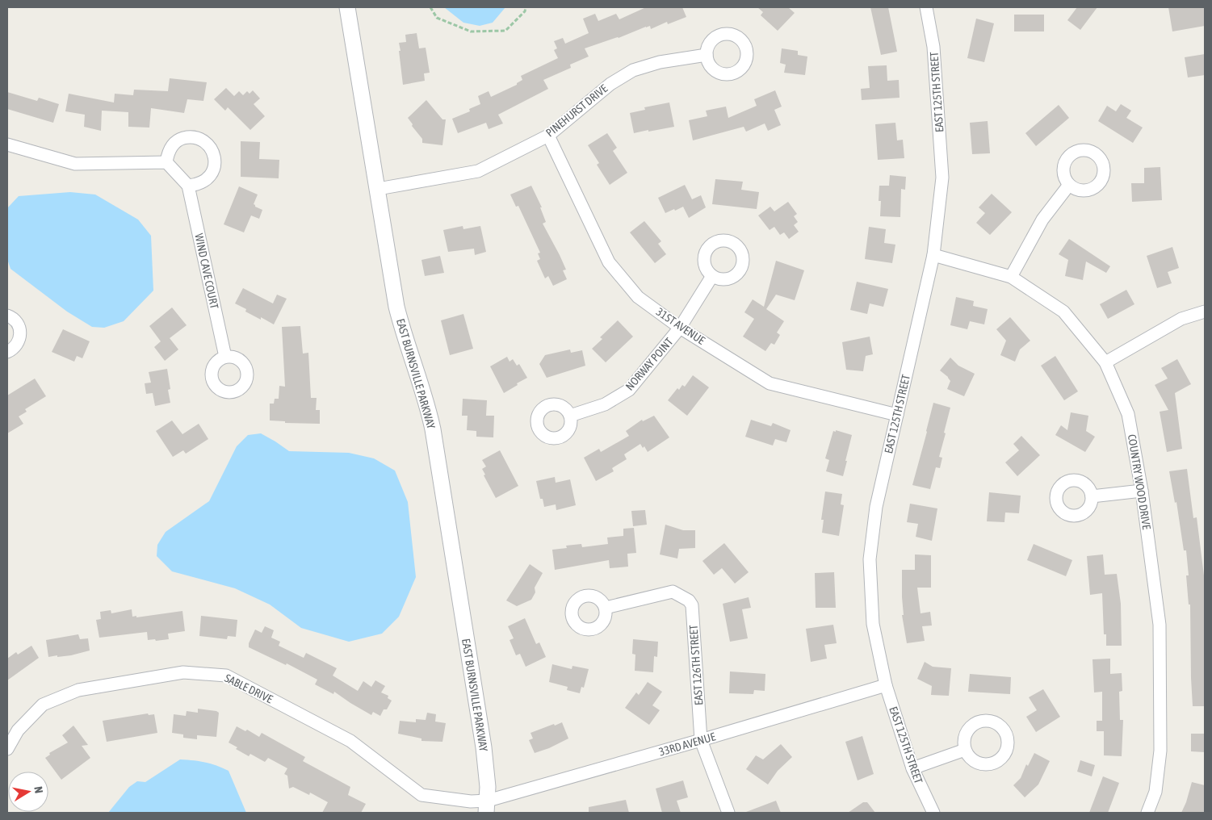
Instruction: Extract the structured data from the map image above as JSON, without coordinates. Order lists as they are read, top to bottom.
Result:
{
  "streets": {
    "street": [
      "EAST 125TH STREET",
      "PINEHURST DRIVE",
      "WIND CAVE COURT",
      "31ST AVENUE",
      "NORWAY POINT",
      "EAST BURNSVILLE PARKWAY",
      "COUNTRY WOOD DRIVE",
      "EAST 126TH STREET",
      "SABLE DRIVE",
      "33RD AVENUE"
    ]
  },
  "crossings": [
    ["EAST 125TH STREET", "31ST AVENUE"],
    ["EAST 125TH STREET", "COUNTRY WOOD DRIVE"],
    ["EAST 125TH STREET", "33RD AVENUE"],
    ["PINEHURST DRIVE", "31ST AVENUE"],
    ["PINEHURST DRIVE", "EAST BURNSVILLE PARKWAY"],
    ["31ST AVENUE", "NORWAY POINT"],
    ["EAST BURNSVILLE PARKWAY", "SABLE DRIVE"],
    ["EAST BURNSVILLE PARKWAY", "33RD AVENUE"],
    ["EAST 126TH STREET", "33RD AVENUE"],
    ["SABLE DRIVE", "33RD AVENUE"]
  ],
  "north": "right"
}
